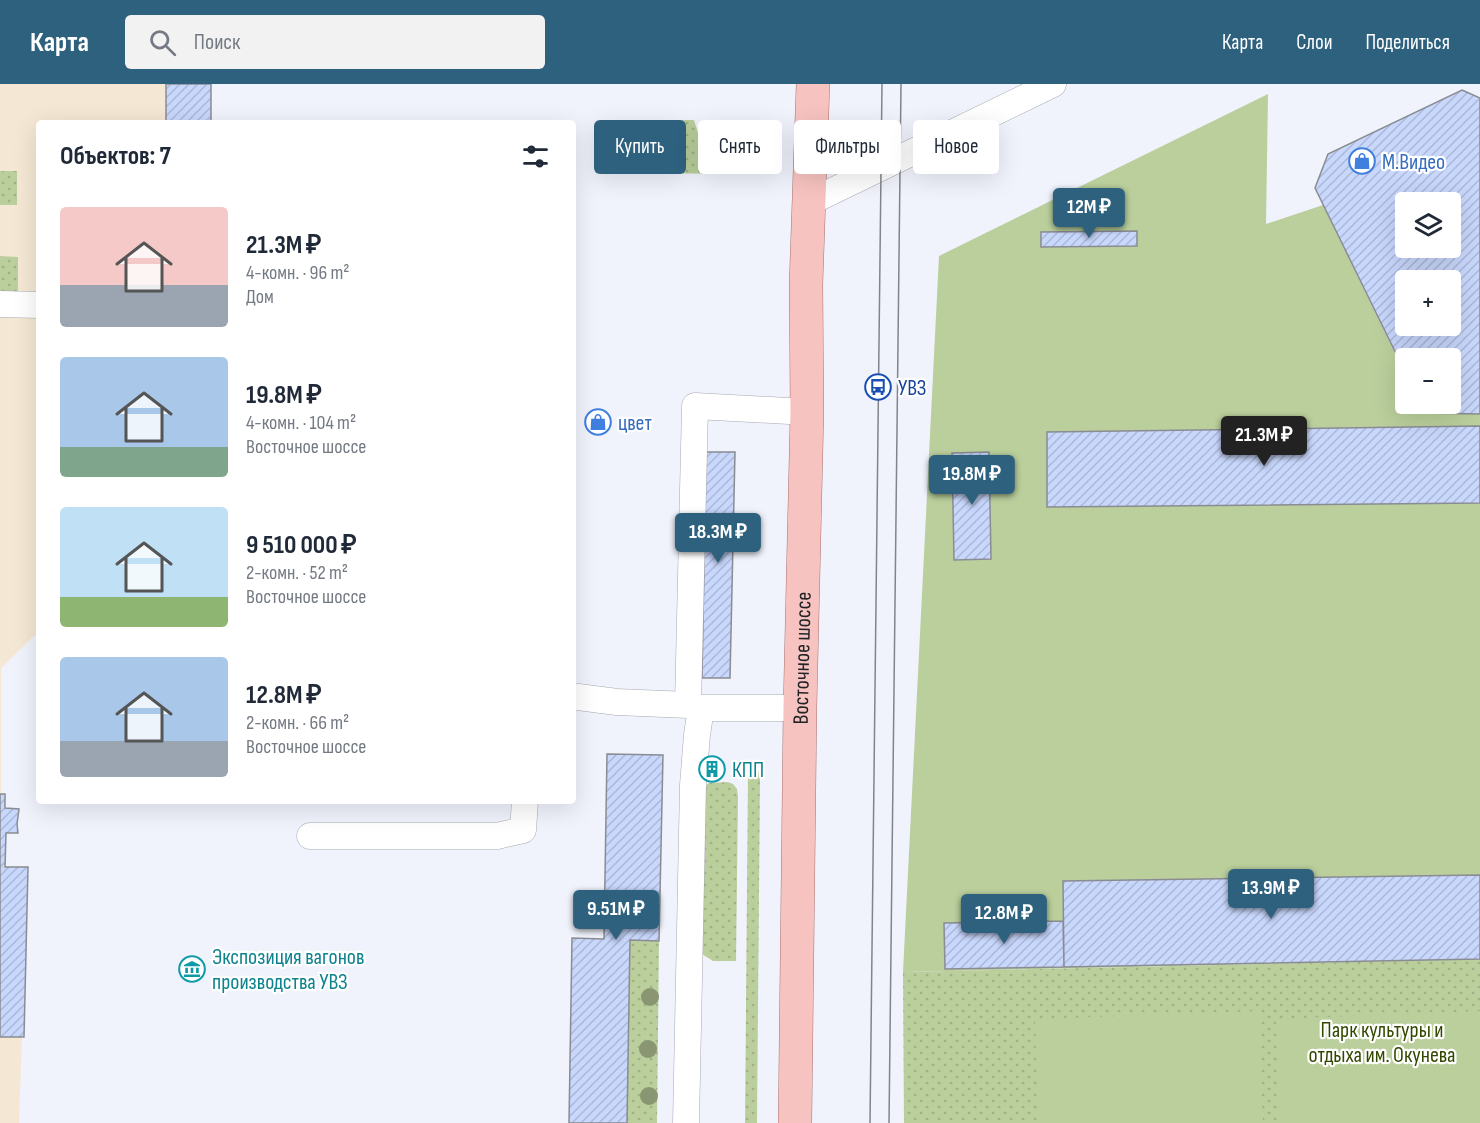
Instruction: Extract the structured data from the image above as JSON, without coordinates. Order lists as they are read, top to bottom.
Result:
{
  "streets": {
    "main road": ["Восточное шоссе"]
  },
  "parks": ["Парк культуры и отдыха им. Окунева"],
  "places": {
    "shop": ["М.Видео", "цвет"],
    "bus stop": ["УВЗ"],
    "building": ["КПП"],
    "museum": ["Экспозиция вагонов производства УВЗ"]
  },
  "page": {
    "header": "Карта",
    "search": "Поиск",
    "nav": ["Карта", "Слои", "Поделиться"],
    "chip": [
      "Купить",
      "Снять",
      "Фильтры",
      "Новое"
    ],
    "heading": "Объектов: 7",
    "price": [
      "12M ₽",
      "21.3M ₽",
      "19.8M ₽",
      "18.3M ₽",
      "13.9M ₽",
      "9.51M ₽",
      "12.8M ₽"
    ],
    "map_buttons": ["+", "−"],
    "list": [
      {
        "name": "21.3M ₽",
        "note": "4-комн. · 96 m² · Дом"
      },
      {
        "name": "19.8M ₽",
        "note": "4-комн. · 104 m² · Восточное шоссе"
      },
      {
        "name": "9 510 000 ₽",
        "note": "2-комн. · 52 m² · Восточное шоссе"
      },
      {
        "name": "12.8M ₽",
        "note": "2-комн. · 66 m² · Восточное шоссе"
      }
    ]
  }
}
